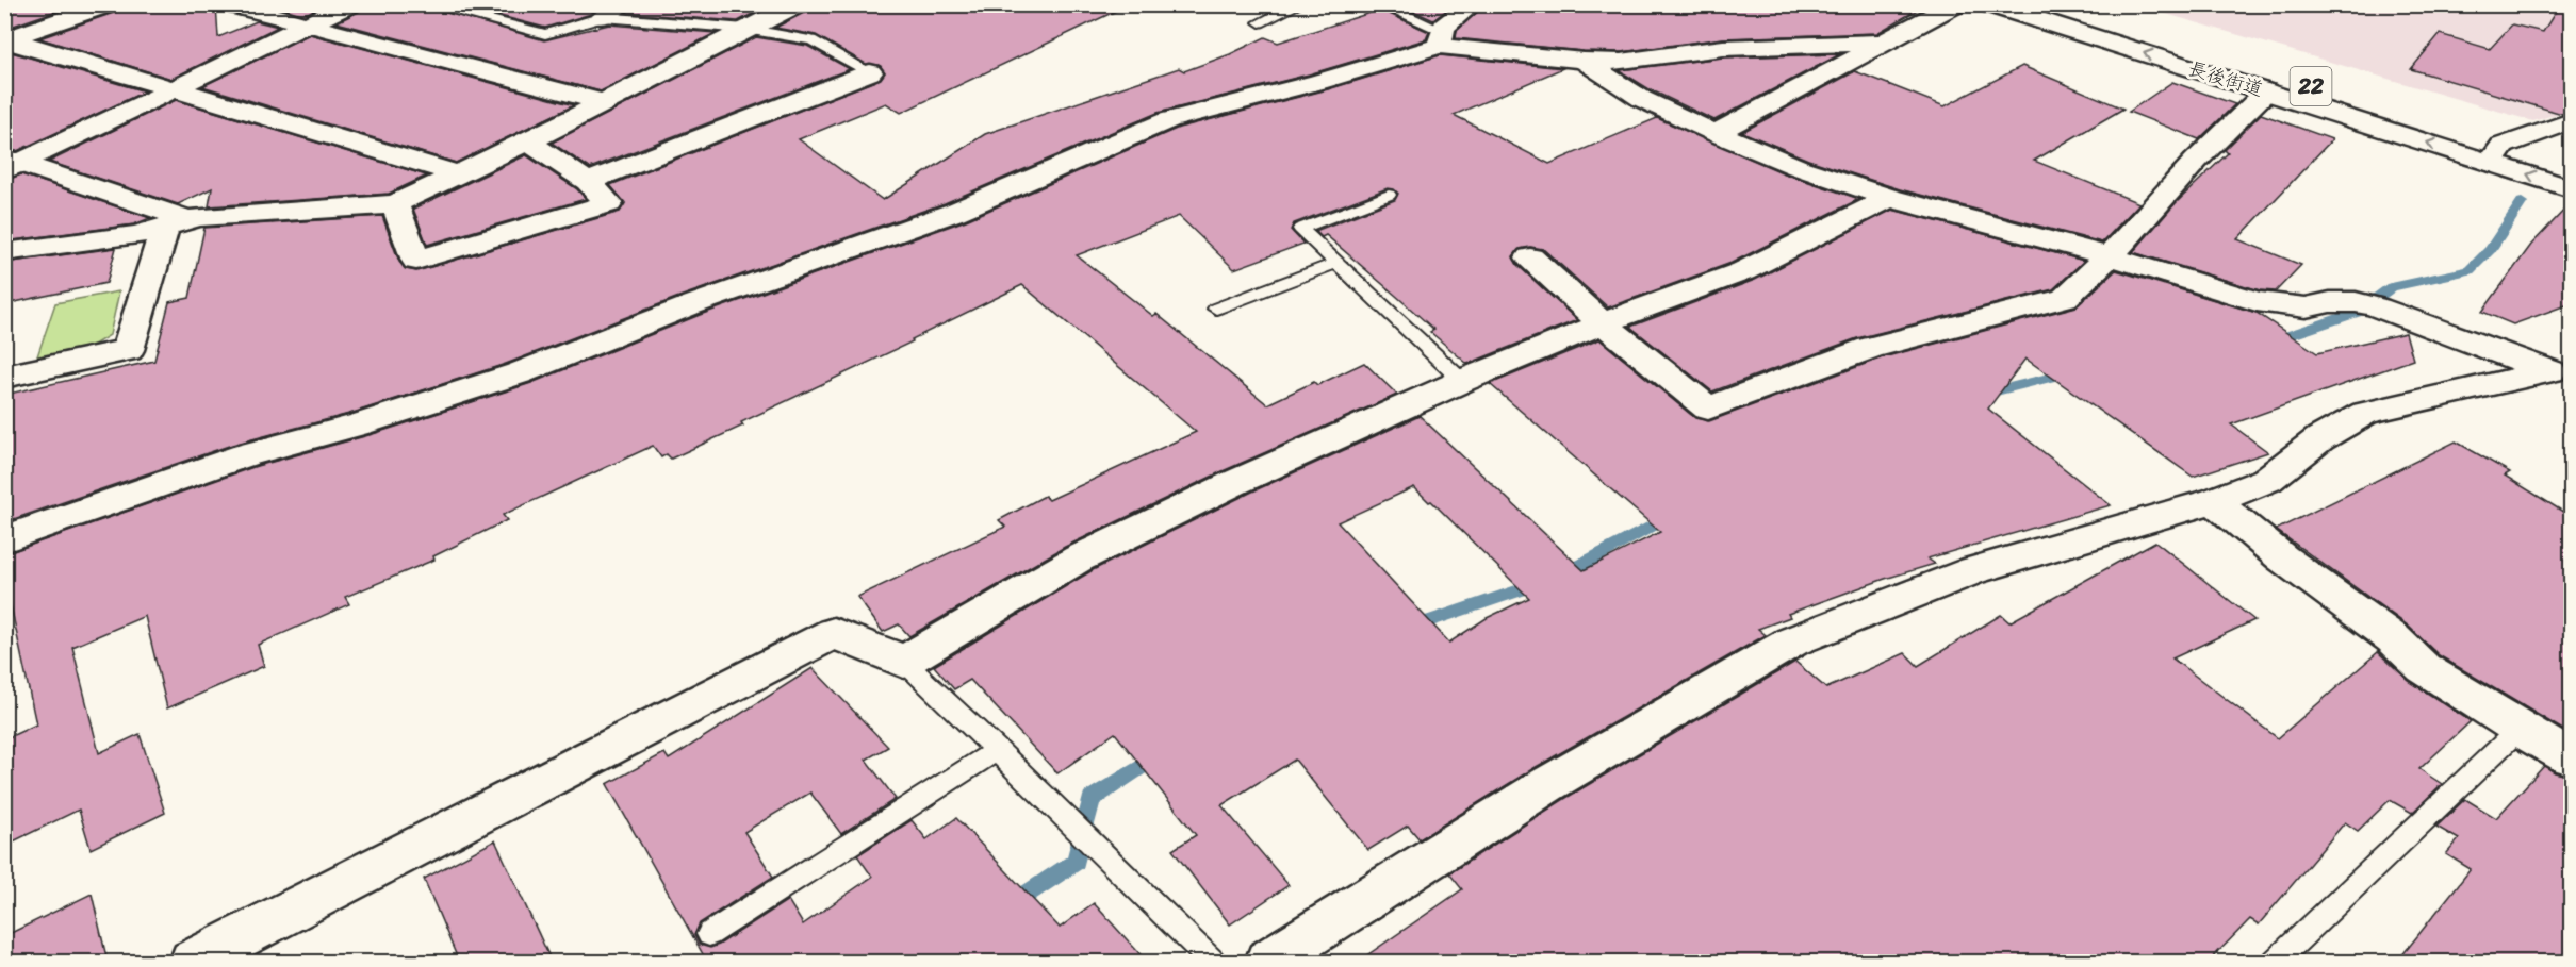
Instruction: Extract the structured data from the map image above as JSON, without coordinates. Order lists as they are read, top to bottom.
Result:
{
  "streets": {
    "street": ["長後街道", "22"]
  }
}
